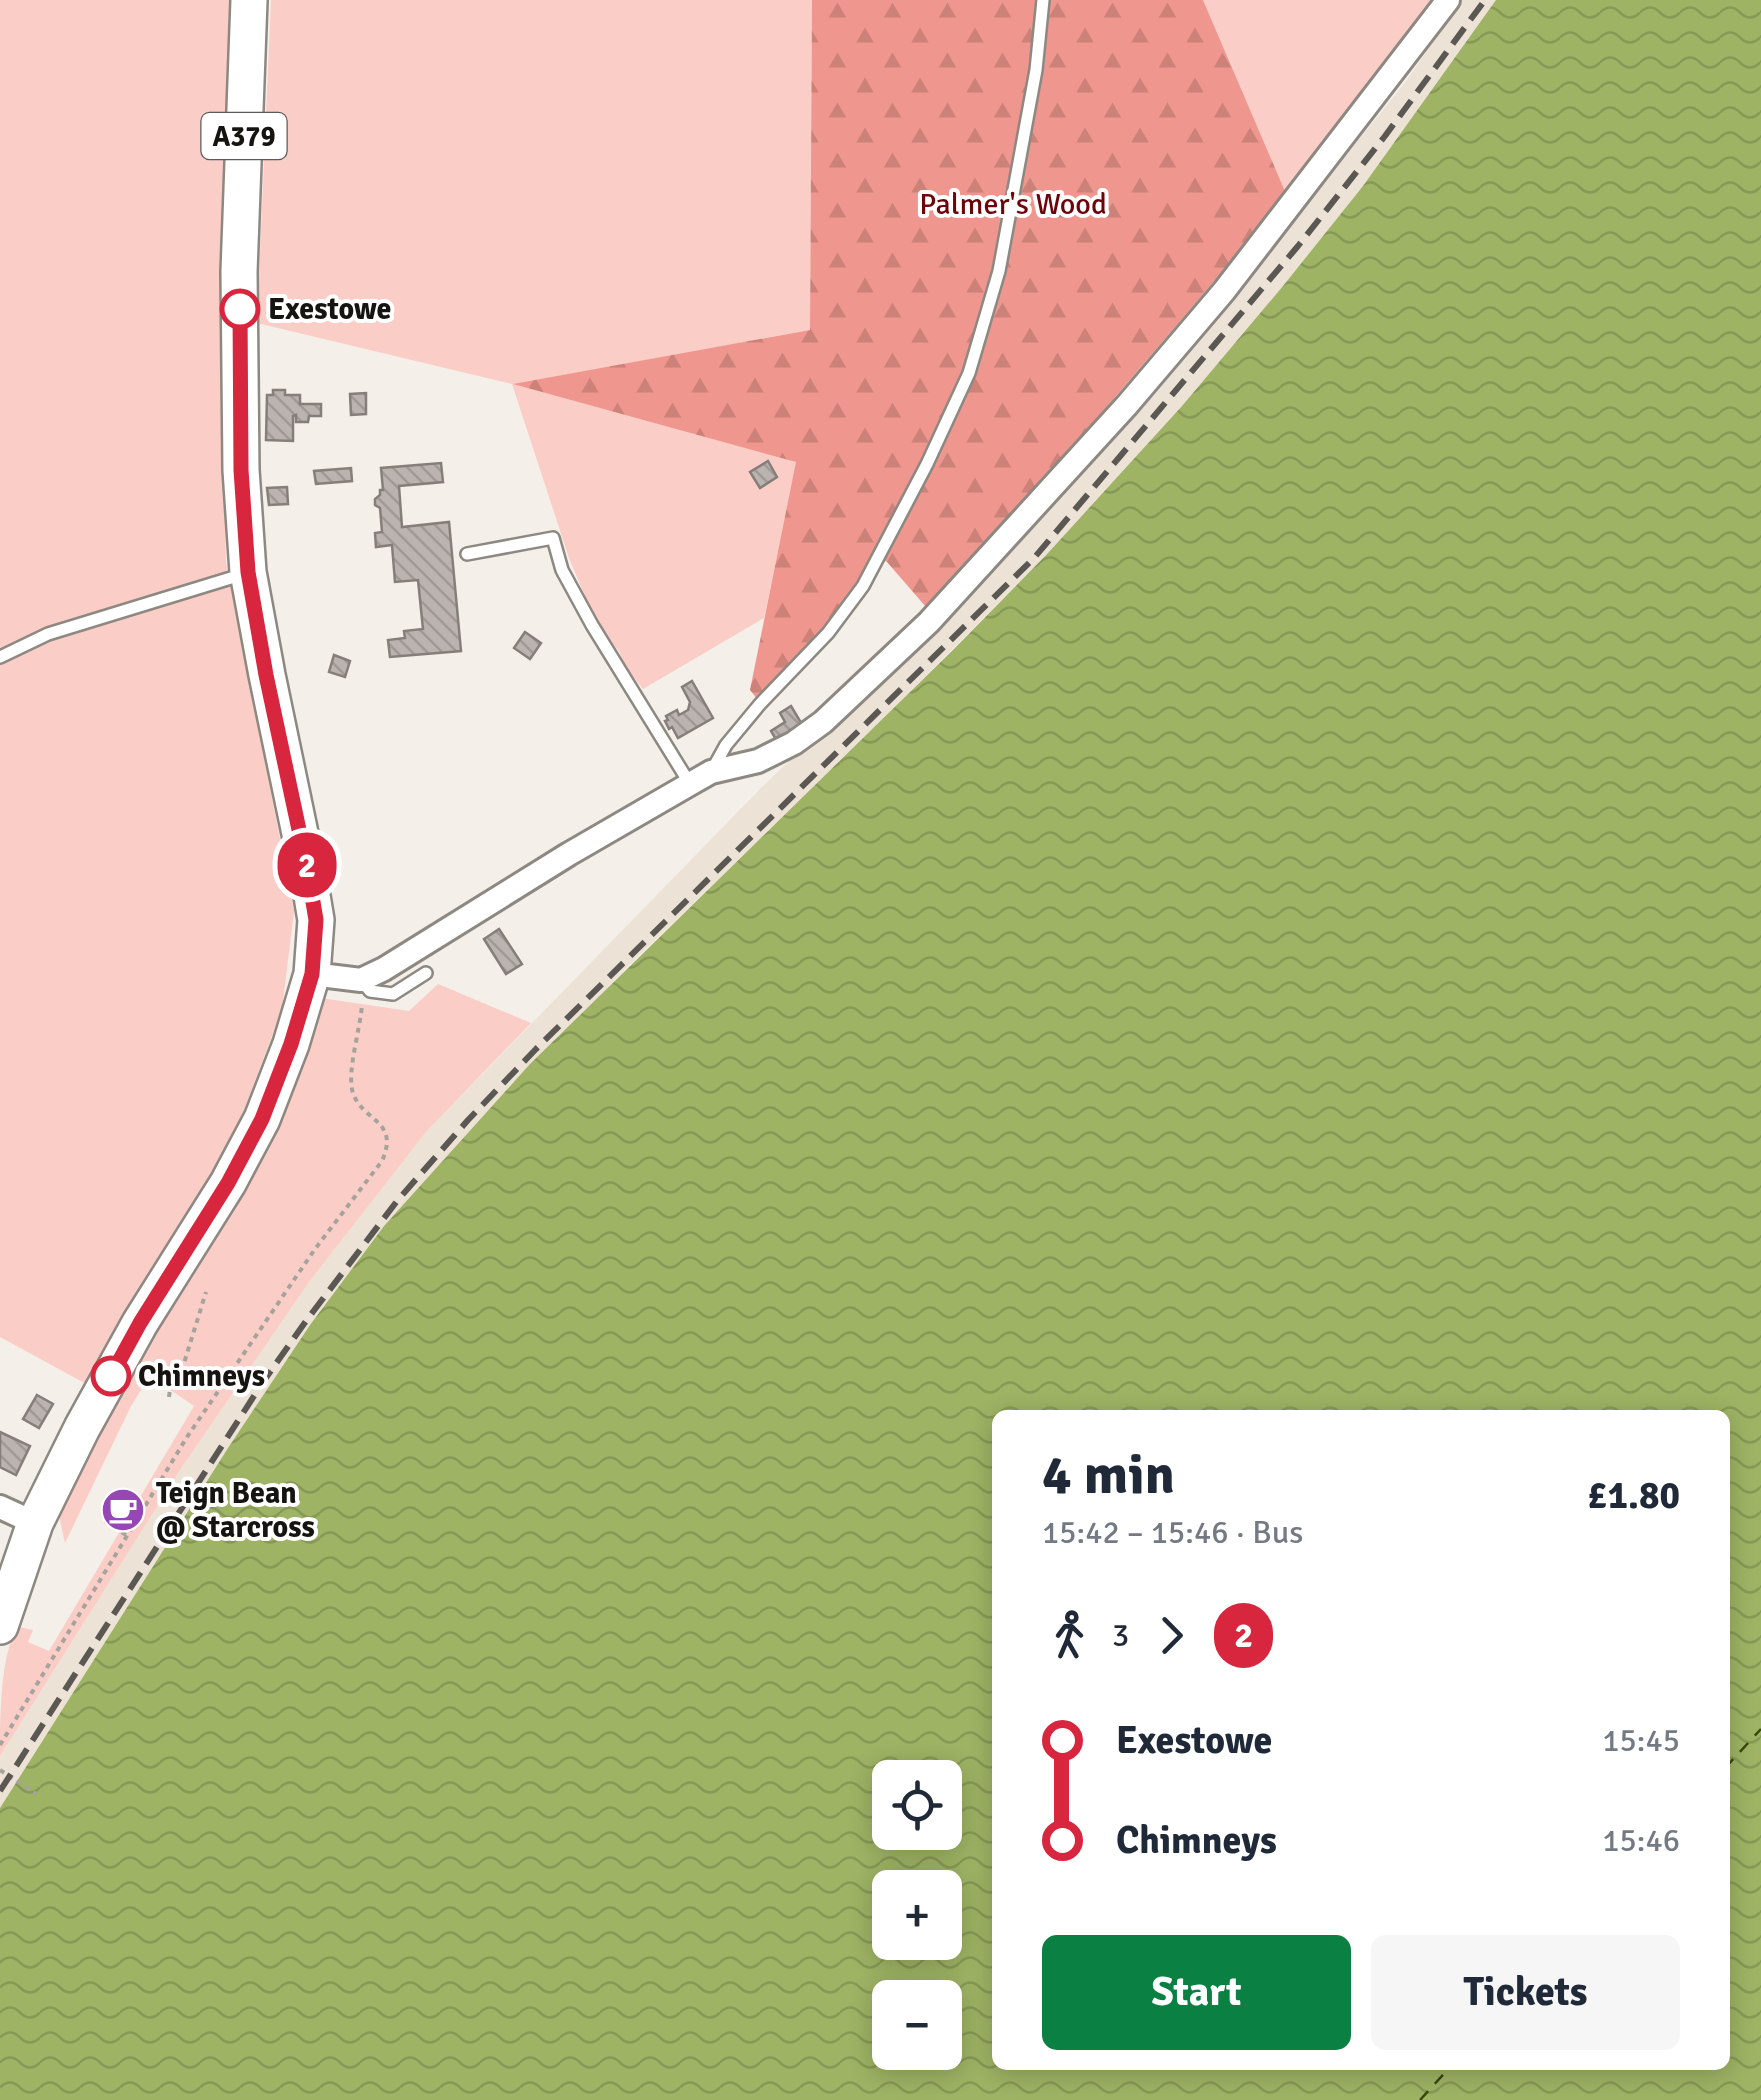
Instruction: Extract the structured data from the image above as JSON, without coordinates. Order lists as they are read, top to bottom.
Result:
{
  "streets": {
    "main road": ["A379"]
  },
  "parks": ["Palmer's Wood"],
  "places": {
    "other": ["Exestowe", "Chimneys"],
    "cafe": ["Teign Bean @ Starcross"]
  },
  "lines": ["bus line 2"],
  "page": {
    "on_map": "2",
    "heading": ["4 min", "15:42 – 15:46 · Bus", "£1.80"],
    "legs": ["3", "2"],
    "list": [
      {
        "name": "Exestowe",
        "value": "15:45"
      },
      {
        "name": "Chimneys",
        "value": "15:46"
      }
    ],
    "map_buttons": ["+", "−"],
    "buttons": ["Start", "Tickets"]
  }
}
